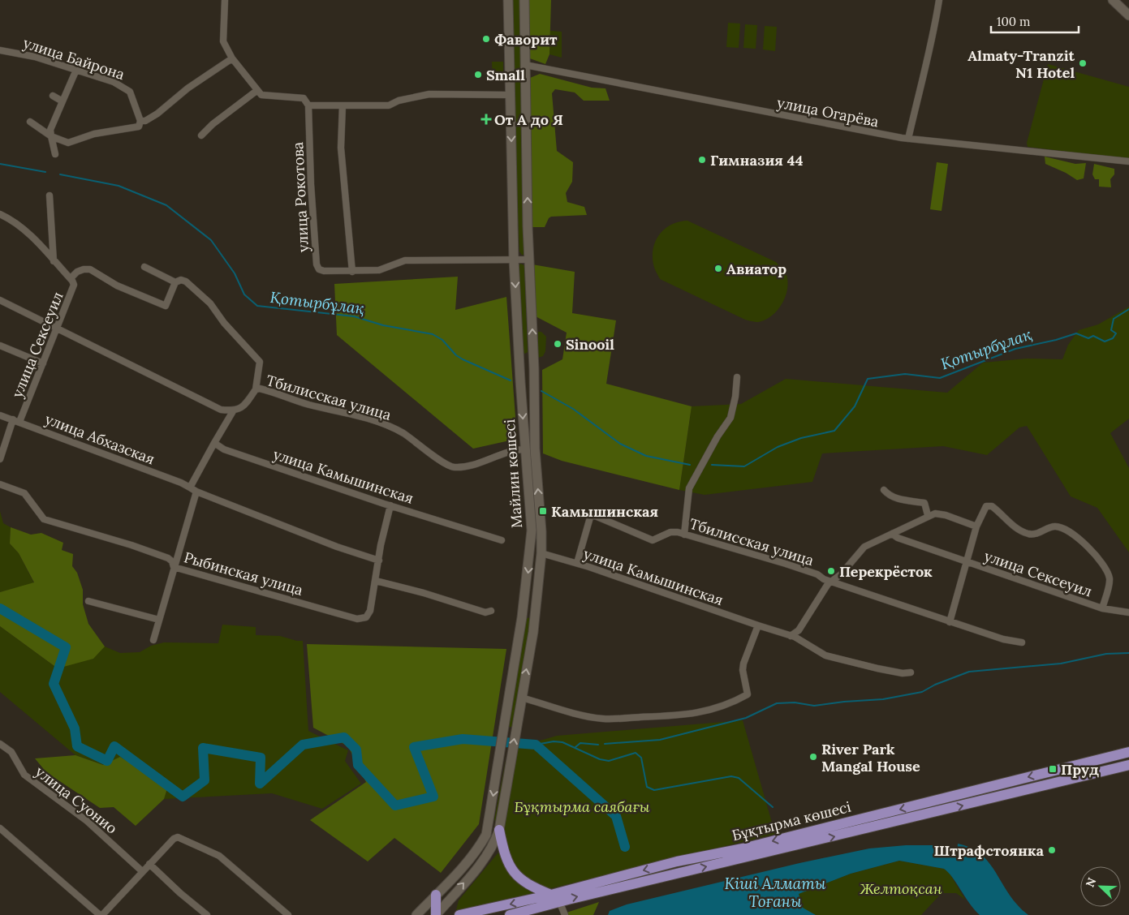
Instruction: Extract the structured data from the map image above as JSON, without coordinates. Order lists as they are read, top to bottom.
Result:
{
  "streets": {
    "main road": ["Майлин көшесі", "Бұқтырма көшесі"],
    "street": [
      "улица Байрона",
      "улица Огарёва",
      "улица Рокотова",
      "улица Сексеуил",
      "Тбилисская улица",
      "улица Абхазская",
      "улица Камышинская",
      "Рыбинская улица",
      "улица Суонио"
    ]
  },
  "crossings": [
    ["улица Огарёва", "Майлин көшесі"],
    ["улица Рокотова", "Майлин көшесі"],
    ["улица Сексеуил", "Тбилисская улица"],
    ["улица Сексеуил", "улица Абхазская"],
    ["Тбилисская улица", "Майлин көшесі"],
    ["Тбилисская улица", "улица Камышинская"],
    ["улица Абхазская", "Рыбинская улица"],
    ["Майлин көшесі", "улица Камышинская"],
    ["улица Камышинская", "Рыбинская улица"]
  ],
  "water": ["Қотырбұлақ", "Кіші Алматы Тоғаны"],
  "parks": ["Бұқтырма саябағы", "Желтоқсан"],
  "places": {
    "other": [
      "Фаворит",
      "Almaty-Tranzit N1 Hotel",
      "Small",
      "Гимназия 44",
      "Авиатор",
      "Sinooil",
      "Перекрёсток",
      "River Park Mangal House",
      "Штрафстоянка"
    ],
    "health": ["От А до Я"],
    "transit": ["Камышинская", "Пруд"]
  },
  "scale_bar": "100 m",
  "north": "top left"
}
